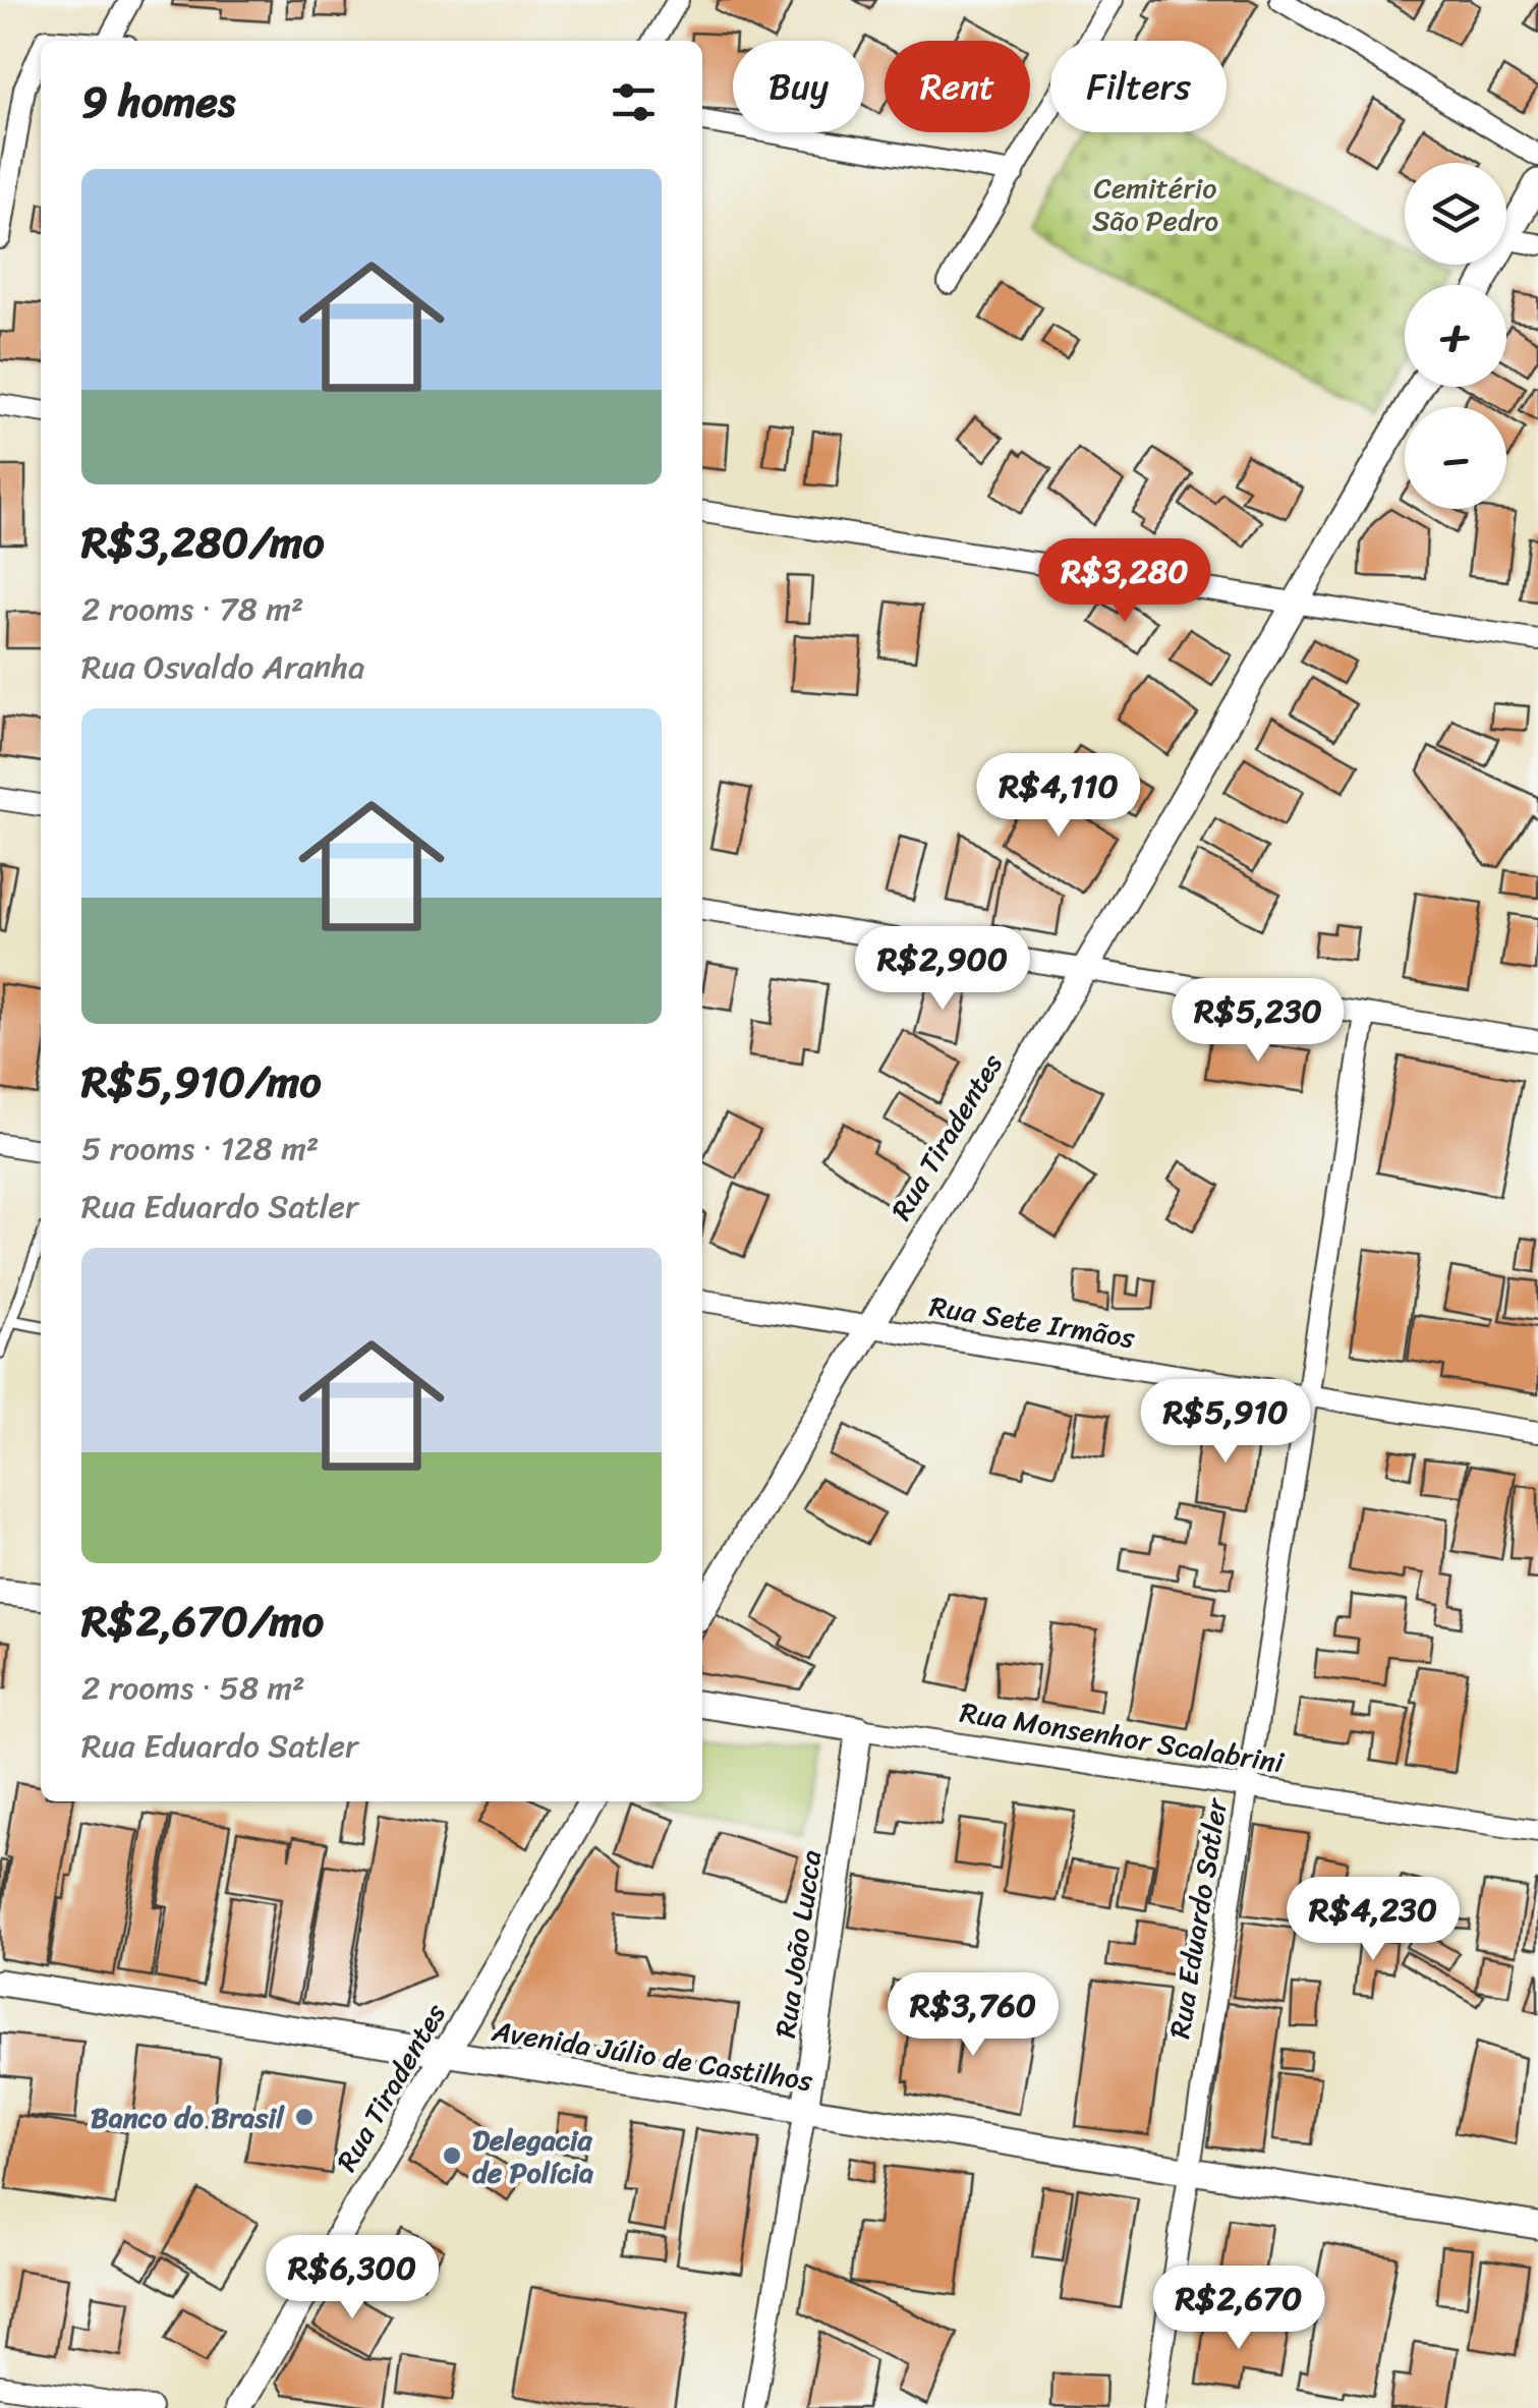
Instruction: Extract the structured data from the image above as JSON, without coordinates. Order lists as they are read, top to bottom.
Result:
{
  "streets": {
    "street": [
      "Rua Tiradentes",
      "Rua Sete Irmãos",
      "Rua Monsenhor Scalabrini",
      "Rua Eduardo Satler",
      "Rua João Lucca",
      "Avenida Júlio de Castilhos"
    ]
  },
  "crossings": [
    ["Rua Tiradentes", "Rua Sete Irmãos"],
    ["Rua Tiradentes", "Avenida Júlio de Castilhos"],
    ["Rua Sete Irmãos", "Rua Eduardo Satler"],
    ["Rua Monsenhor Scalabrini", "Rua Eduardo Satler"],
    ["Rua Monsenhor Scalabrini", "Rua João Lucca"],
    ["Rua Eduardo Satler", "Avenida Júlio de Castilhos"],
    ["Rua João Lucca", "Avenida Júlio de Castilhos"]
  ],
  "parks": ["Cemitério São Pedro"],
  "places": ["Banco do Brasil", "Delegacia de Polícia"],
  "page": {
    "chip": ["Buy", "Rent", "Filters"],
    "heading": "9 homes",
    "map_buttons": ["+", "−"],
    "list": [
      {
        "name": "R$3,280/mo",
        "note": "2 rooms · 78 m² · Rua Osvaldo Aranha"
      },
      {
        "name": "R$5,910/mo",
        "note": "5 rooms · 128 m² · Rua Eduardo Satler"
      },
      {
        "name": "R$2,670/mo",
        "note": "2 rooms · 58 m² · Rua Eduardo Satler"
      }
    ],
    "price": [
      "R$3,280",
      "R$4,110",
      "R$2,900",
      "R$5,230",
      "R$5,910",
      "R$4,230",
      "R$3,760",
      "R$6,300",
      "R$2,670"
    ]
  }
}
